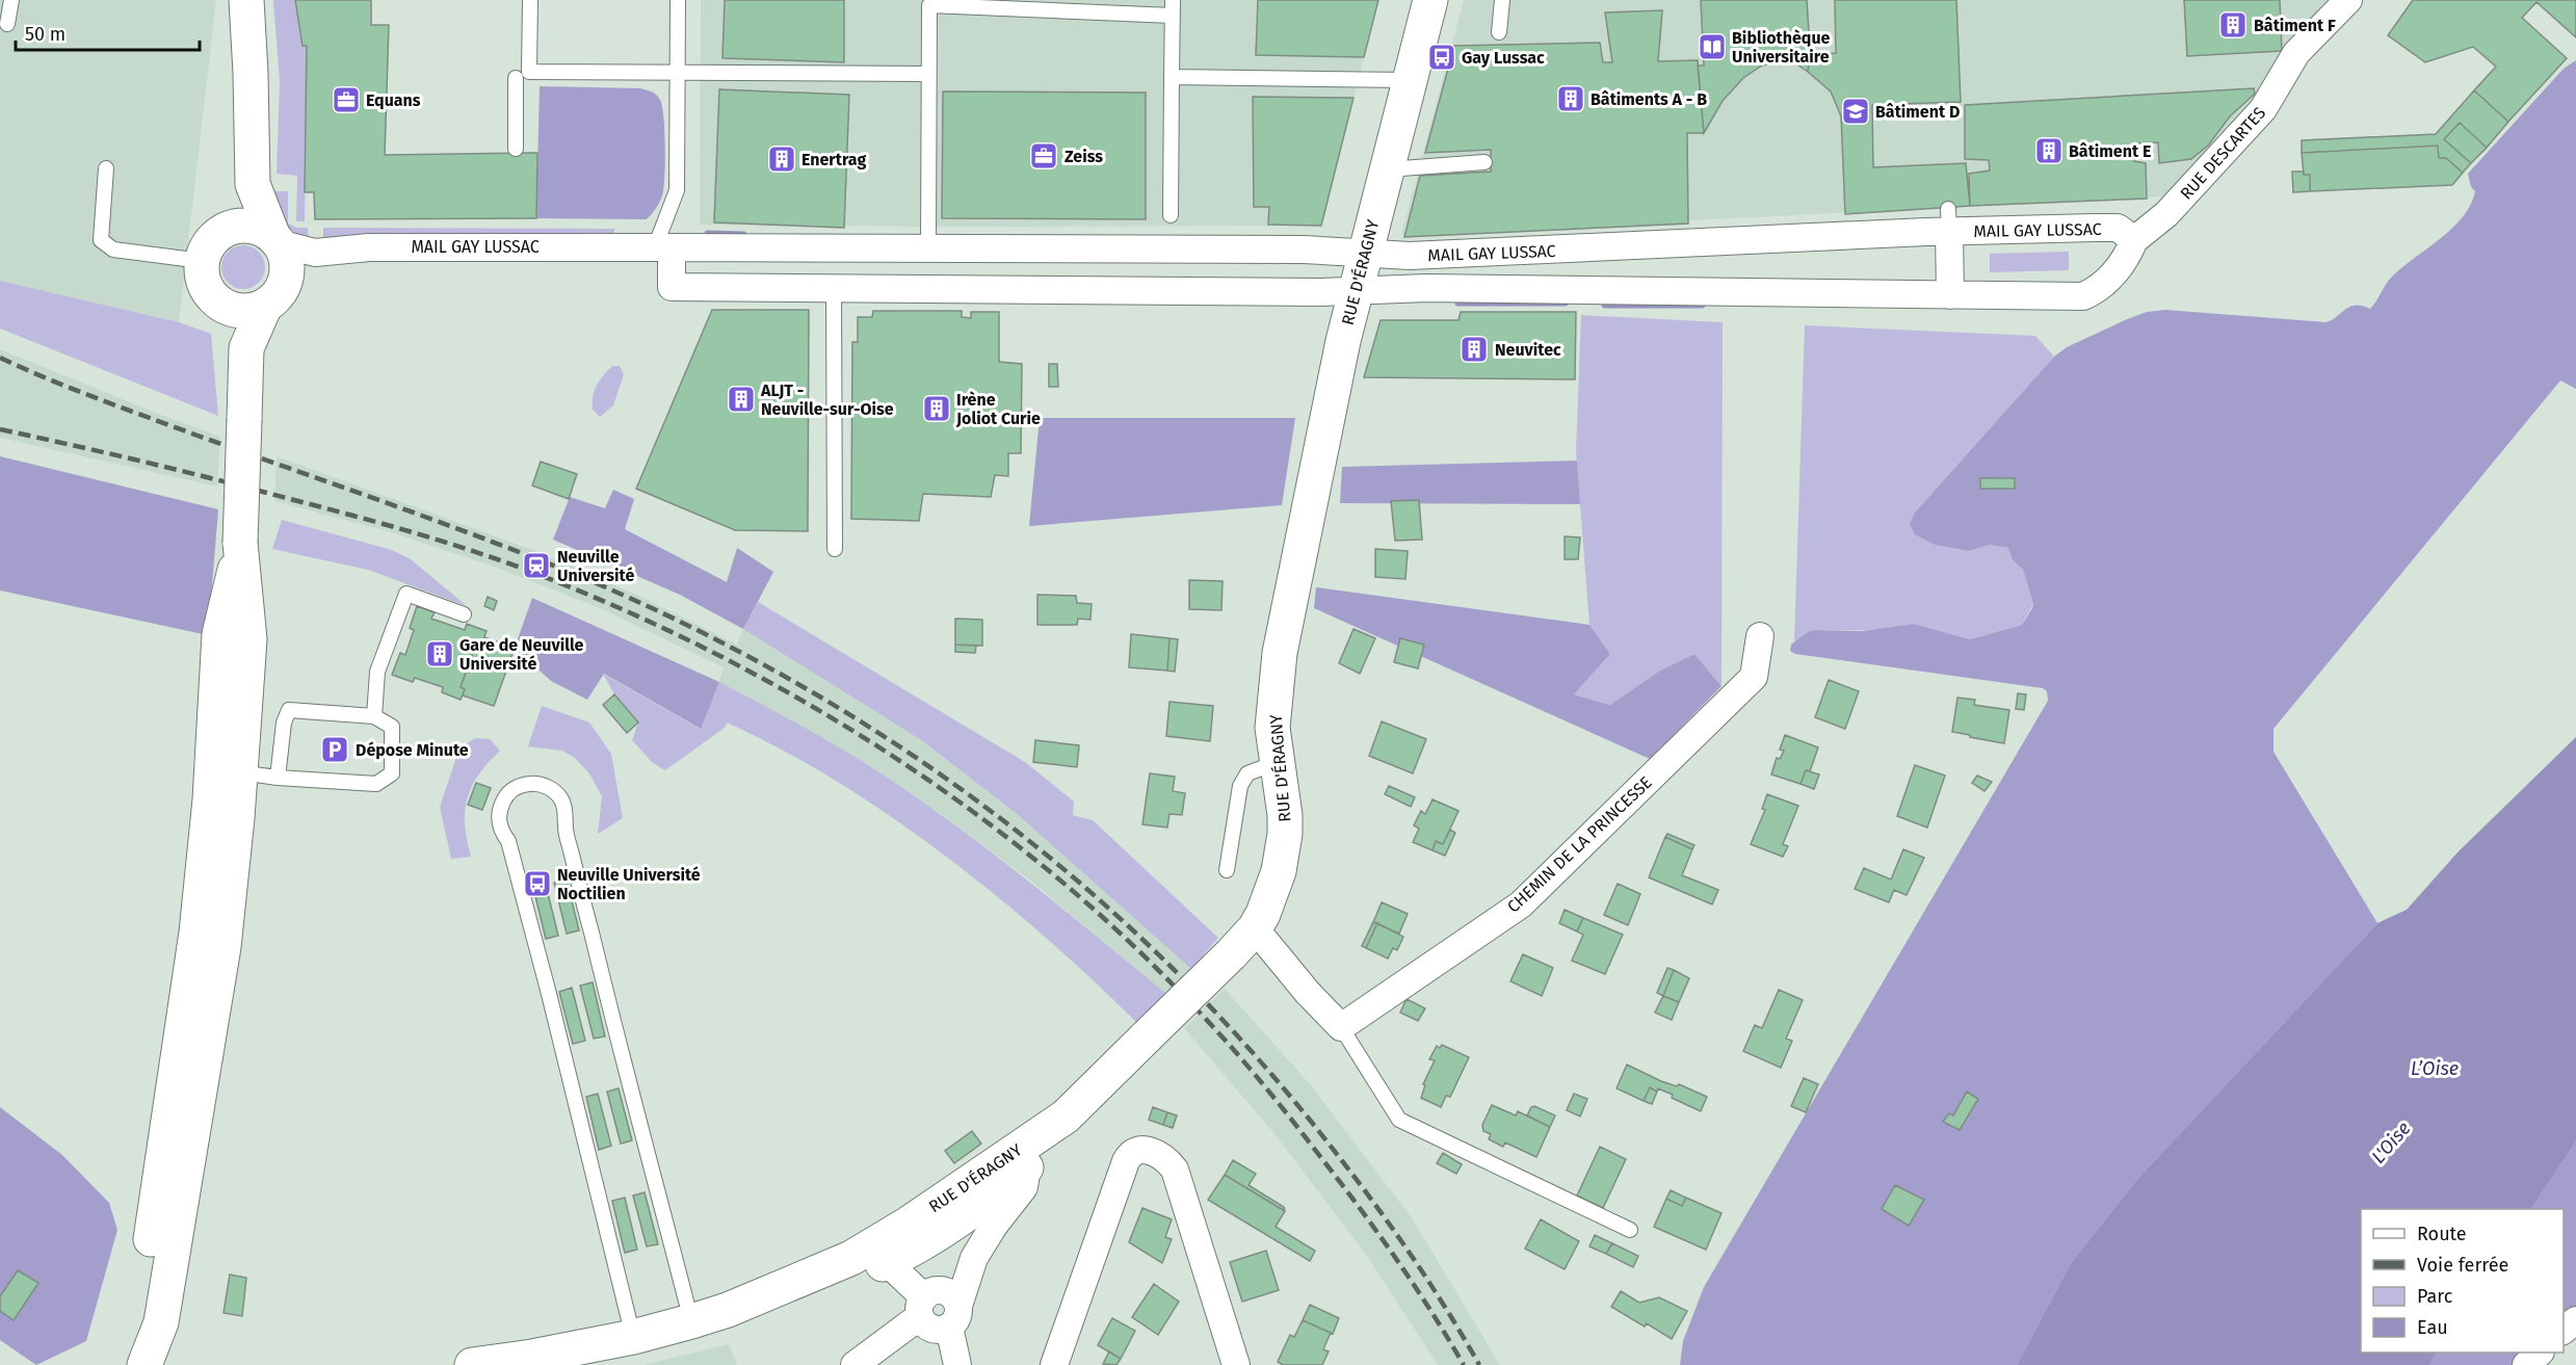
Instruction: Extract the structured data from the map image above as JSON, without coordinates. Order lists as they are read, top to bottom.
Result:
{
  "streets": {
    "main road": ["RUE D'ÉRAGNY"],
    "street": ["RUE DESCARTES", "MAIL GAY LUSSAC", "CHEMIN DE LA PRINCESSE"]
  },
  "crossings": [
    ["RUE DESCARTES", "MAIL GAY LUSSAC"],
    ["MAIL GAY LUSSAC", "RUE D'ÉRAGNY"]
  ],
  "water": ["L’Oise", "L'Oise"],
  "places": {
    "building": [
      "Bâtiment F",
      "Bâtiments A - B",
      "Bâtiment E",
      "Enertrag",
      "Neuvitec",
      "ALJT - Neuville-sur-Oise",
      "Irène Joliot Curie",
      "Gare de Neuville Université"
    ],
    "library": ["Bibliothèque Universitaire"],
    "bus stop": ["Gay Lussac", "Neuville Université Noctilien"],
    "office": ["Equans", "Zeiss"],
    "school or university": ["Bâtiment D"],
    "station": ["Neuville Université"],
    "parking": ["Dépose Minute"]
  },
  "legend": [
    "Route",
    "Voie ferrée",
    "Parc",
    "Eau"
  ],
  "scale_bar": "50 m"
}
